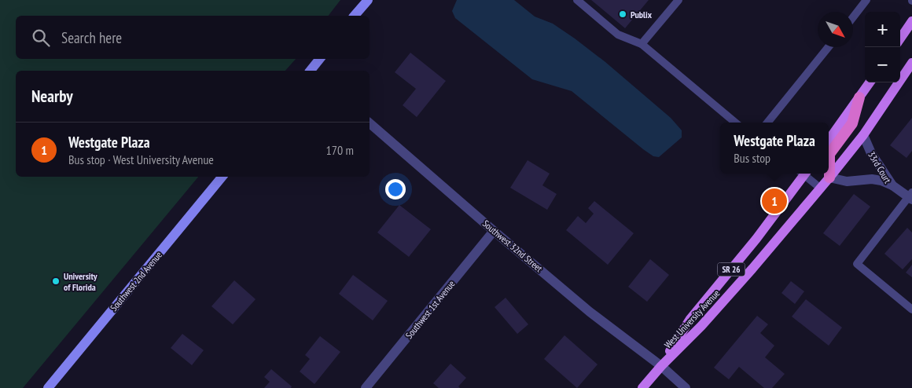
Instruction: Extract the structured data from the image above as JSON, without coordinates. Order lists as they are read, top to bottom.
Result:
{
  "streets": {
    "main road": ["SR 26", "Southwest 2nd Avenue", "West University Avenue"],
    "street": ["33rd Court", "Southwest 32nd Street", "Southwest 1st Avenue"]
  },
  "crossings": [
    ["33rd Court", "West University Avenue"],
    ["Southwest 32nd Street", "Southwest 1st Avenue"],
    ["Southwest 32nd Street", "West University Avenue"]
  ],
  "places": ["Publix", "University of Florida"],
  "north": "bottom right",
  "page": {
    "map_buttons": ["+", "−"],
    "search": "Search here",
    "heading": "Nearby",
    "list": [
      {
        "mark": "1",
        "name": "Westgate Plaza",
        "note": "Bus stop · West University Avenue",
        "value": "170 m"
      }
    ],
    "popup": ["Westgate Plaza", "Bus stop"],
    "pins": "1"
  }
}
